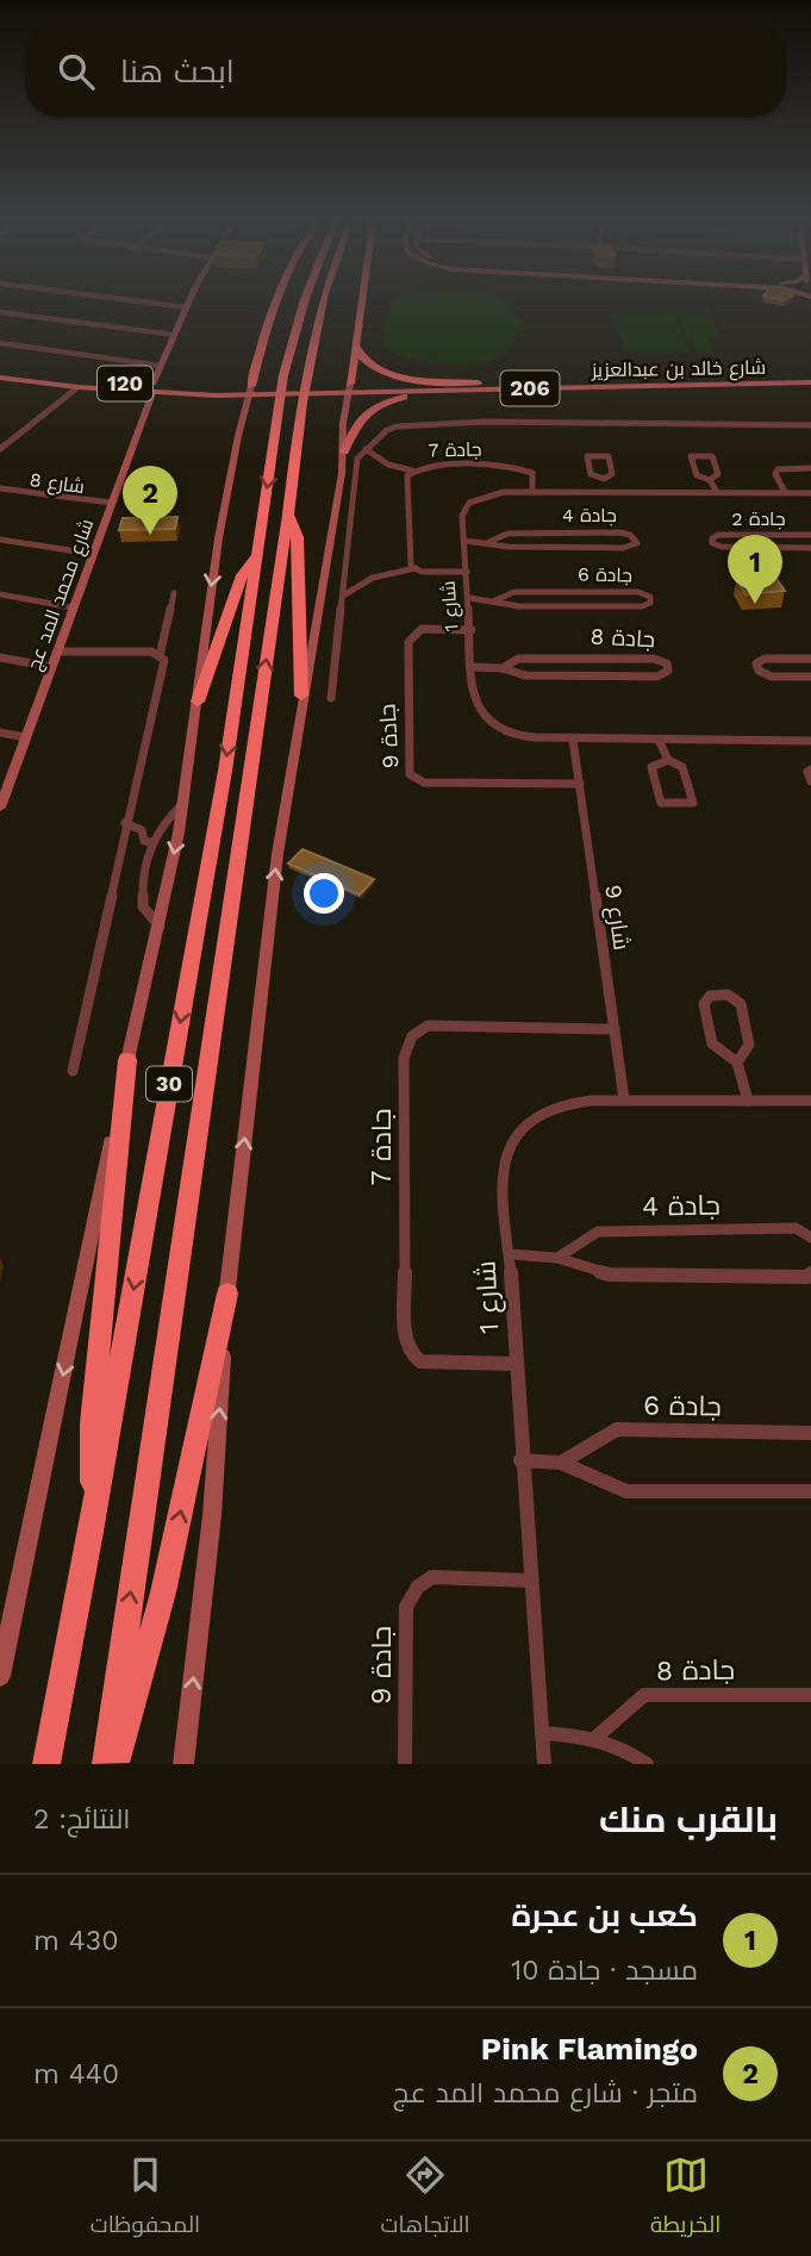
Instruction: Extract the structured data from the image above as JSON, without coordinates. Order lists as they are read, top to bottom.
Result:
{
  "streets": {
    "highway": ["30"],
    "main road": ["شارع خالد بن عبدالعزيز", "120", "206"],
    "street": [
      "جادة 7",
      "شارع 8",
      "جادة 4",
      "جادة 2",
      "جادة 6",
      "شارع محمد المد عج",
      "شارع 1",
      "جادة 8",
      "جادة 9",
      "شارع 9"
    ]
  },
  "crossings": [
    ["شارع خالد بن عبدالعزيز", "120"],
    ["شارع خالد بن عبدالعزيز", "30"],
    ["120", "شارع محمد المد عج"],
    ["جادة 7", "شارع 1"],
    ["جادة 7", "شارع 9"],
    ["شارع 8", "شارع محمد المد عج"],
    ["جادة 4", "شارع 1"],
    ["جادة 6", "شارع 1"],
    ["شارع 1", "جادة 8"],
    ["شارع 1", "جادة 9"],
    ["شارع 1", "شارع 9"],
    ["جادة 9", "شارع 9"]
  ],
  "page": {
    "search": "ابحث هنا",
    "pins": ["2", "1"],
    "heading": ["بالقرب منك", "النتائج: 2"],
    "list": [
      {
        "mark": "1",
        "name": "كعب بن عجرة",
        "note": "مسجد · جادة 10",
        "value": "430 m"
      },
      {
        "mark": "2",
        "name": "Pink Flamingo",
        "note": "متجر · شارع محمد المد عج",
        "value": "440 m"
      }
    ],
    "nav": ["الخريطة", "الاتجاهات", "المحفوظات"]
  }
}
